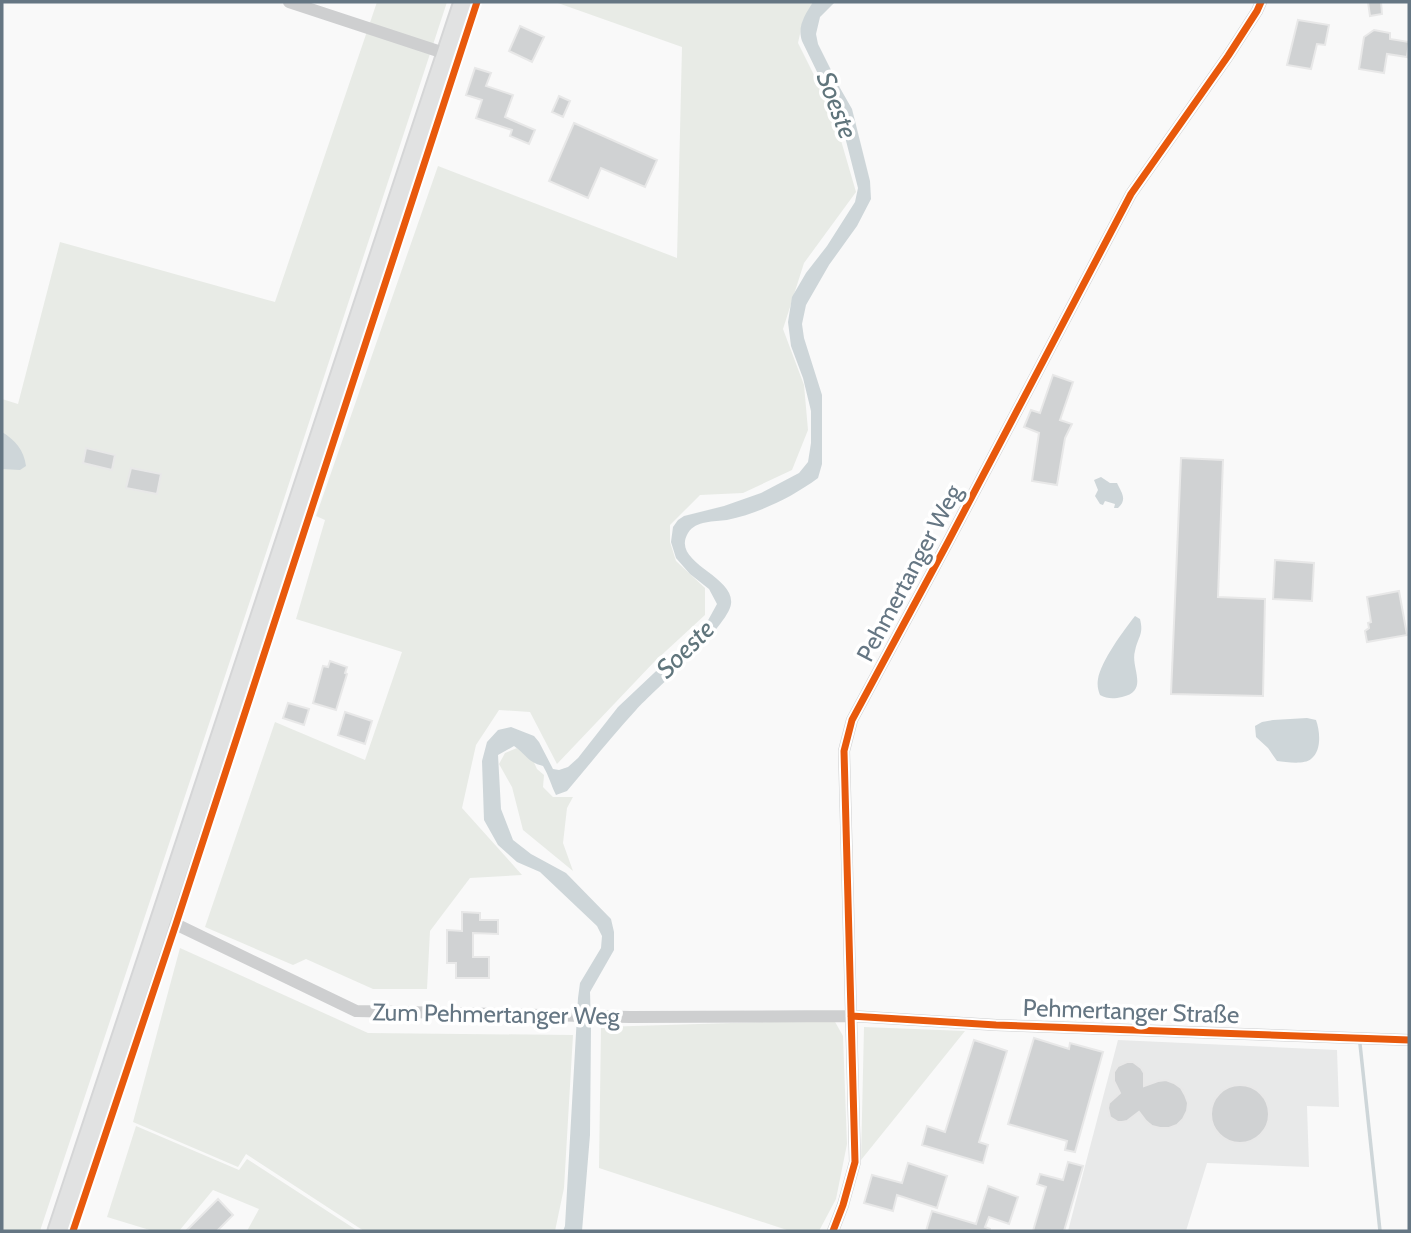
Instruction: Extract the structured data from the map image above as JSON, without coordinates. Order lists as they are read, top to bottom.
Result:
{
  "streets": {
    "street": ["Pehmertanger Weg", "Pehmertanger Straße", "Zum Pehmertanger Weg"]
  },
  "crossings": [
    ["Pehmertanger Weg", "Pehmertanger Straße"],
    ["Pehmertanger Weg", "Zum Pehmertanger Weg"],
    ["Pehmertanger Straße", "Zum Pehmertanger Weg"]
  ],
  "water": ["Soeste"]
}
